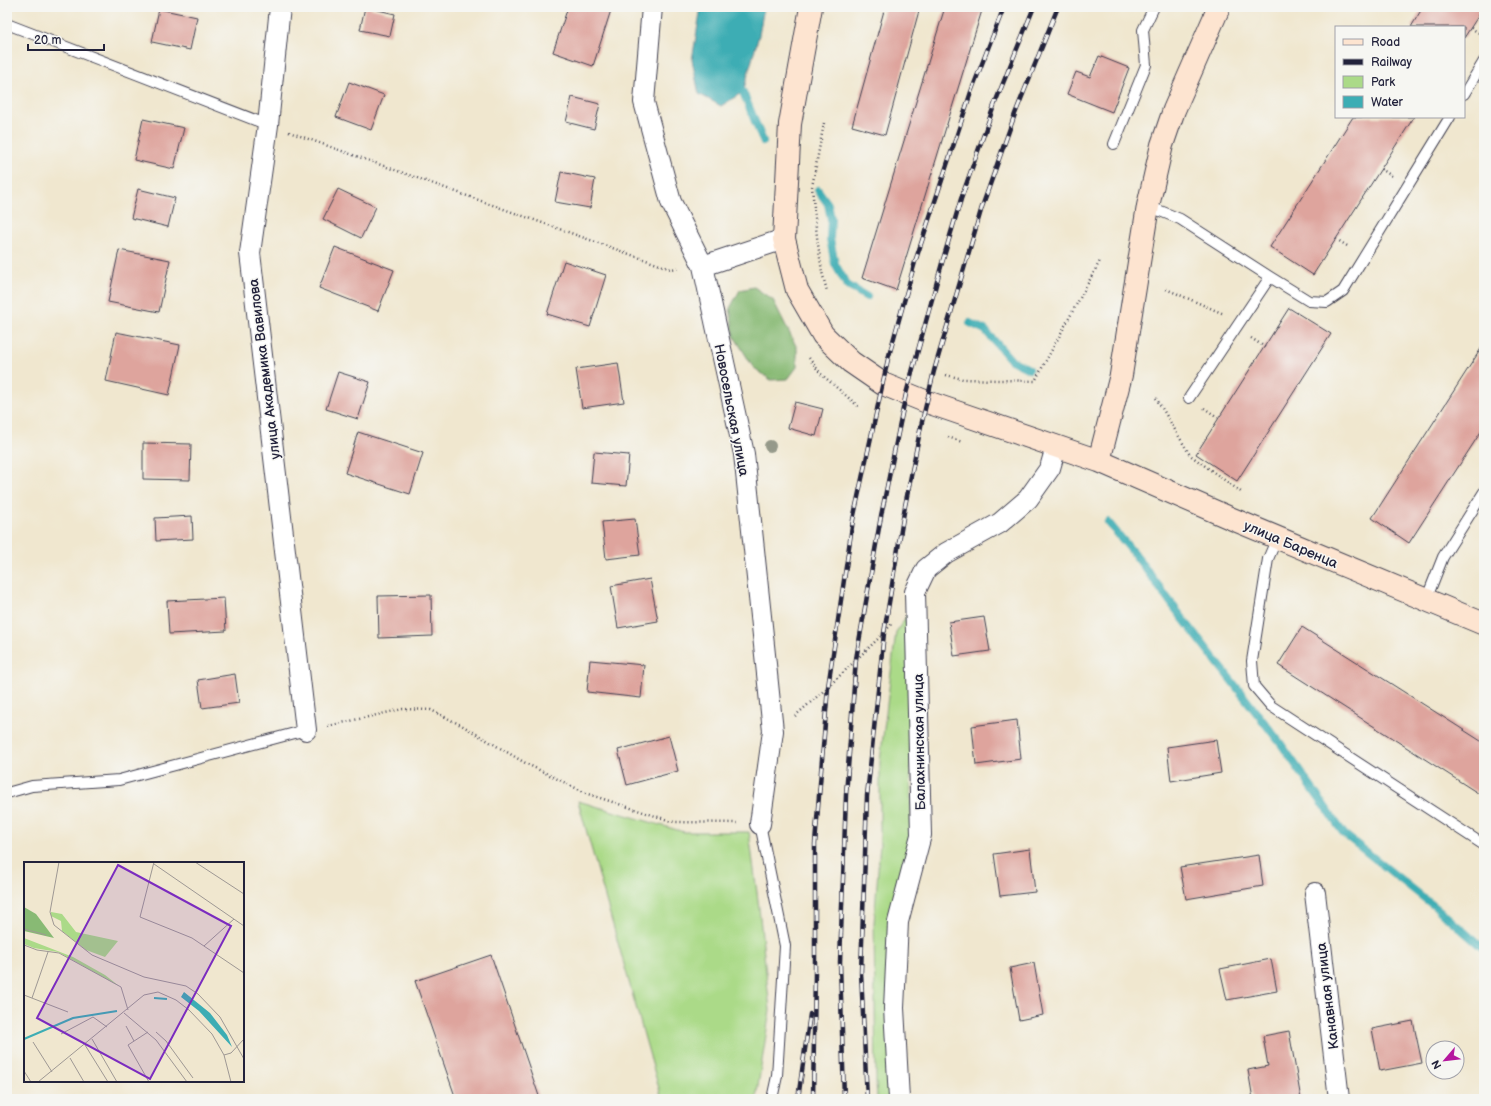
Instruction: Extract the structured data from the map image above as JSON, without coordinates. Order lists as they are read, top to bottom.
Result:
{
  "streets": {
    "street": [
      "улица Академика Вавилова",
      "Новосельская улица",
      "улица Баренца",
      "Балахнинская улица",
      "Канавная улица"
    ]
  },
  "crossings": [
    ["улица Баренца", "Балахнинская улица"]
  ],
  "legend": [
    "Road",
    "Railway",
    "Park",
    "Water"
  ],
  "scale_bar": "20 m",
  "north": "bottom left"
}
